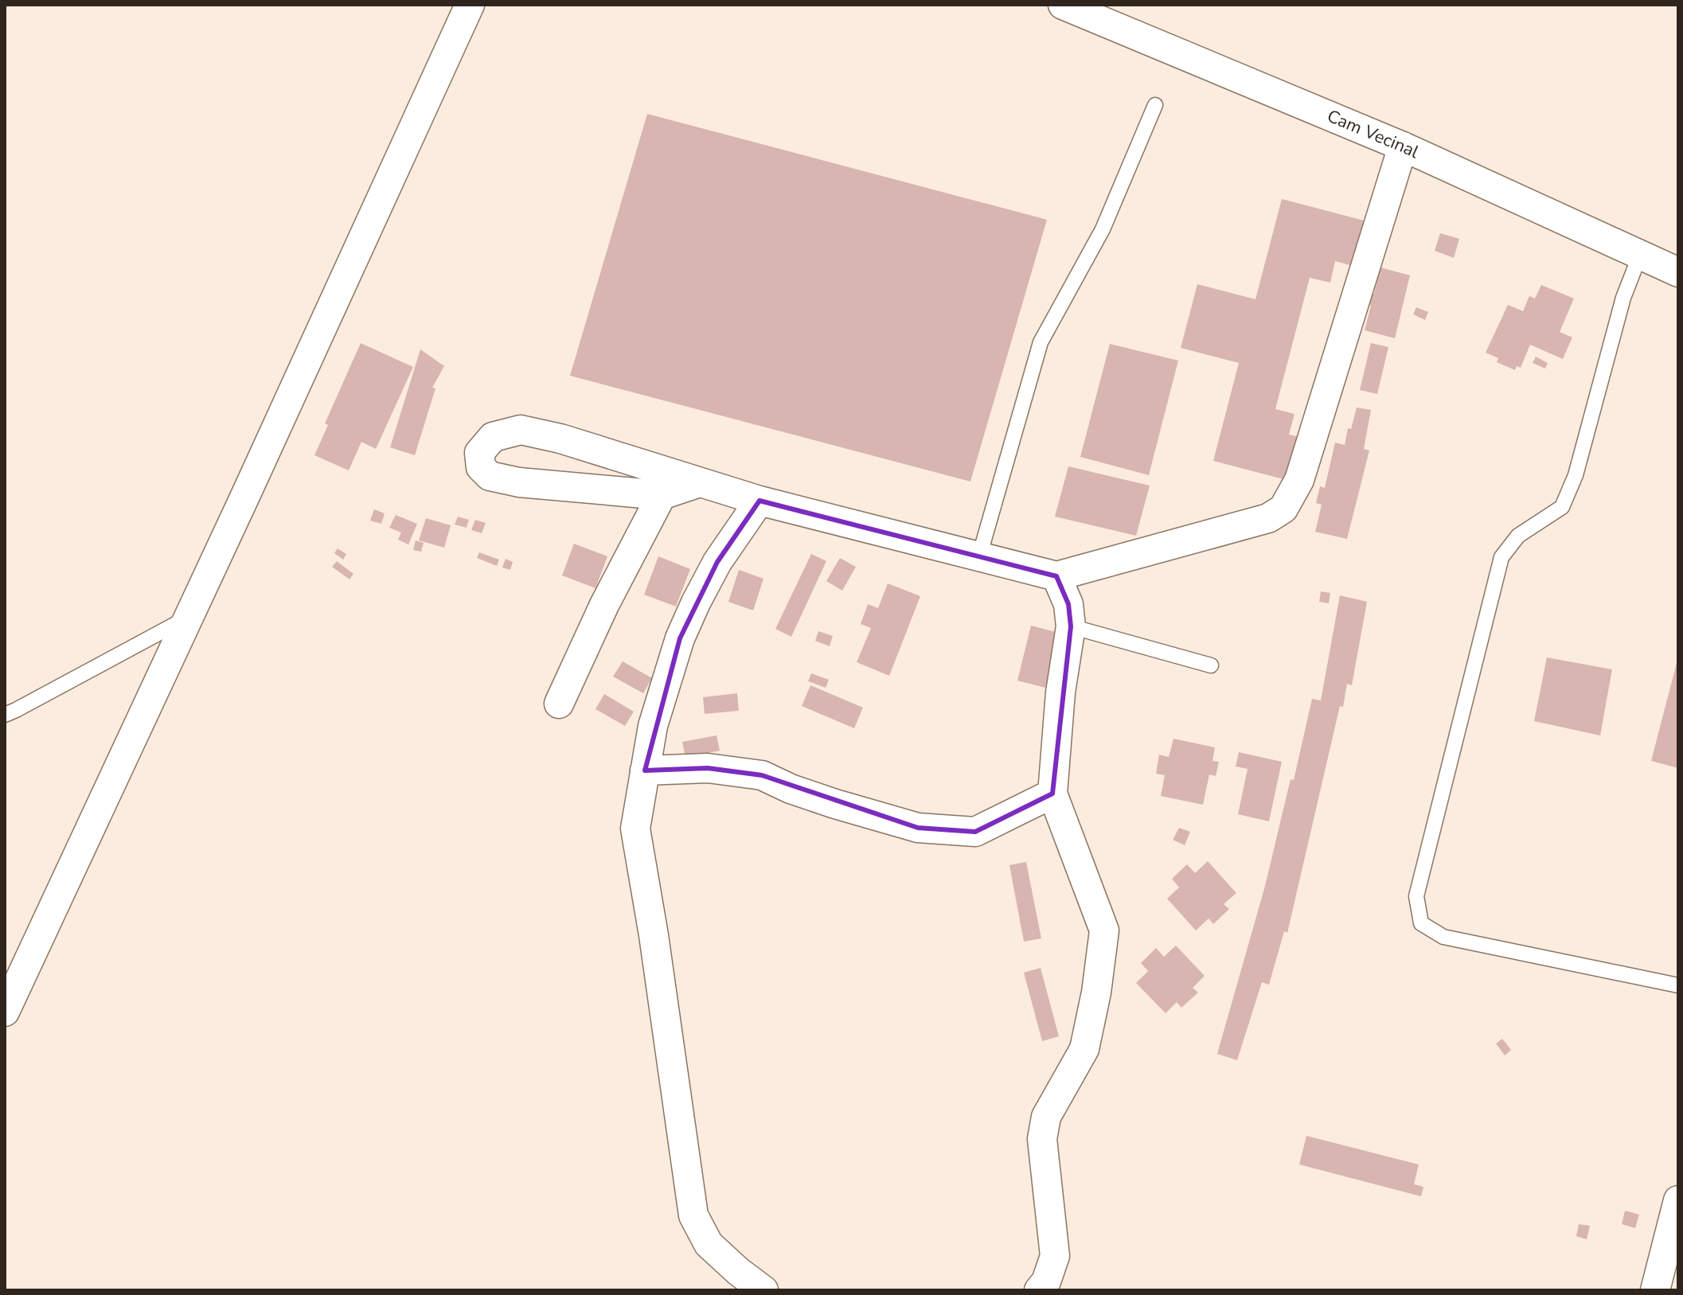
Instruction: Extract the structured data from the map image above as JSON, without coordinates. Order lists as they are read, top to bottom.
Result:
{
  "streets": {
    "street": ["Cam Vecinal"]
  }
}
